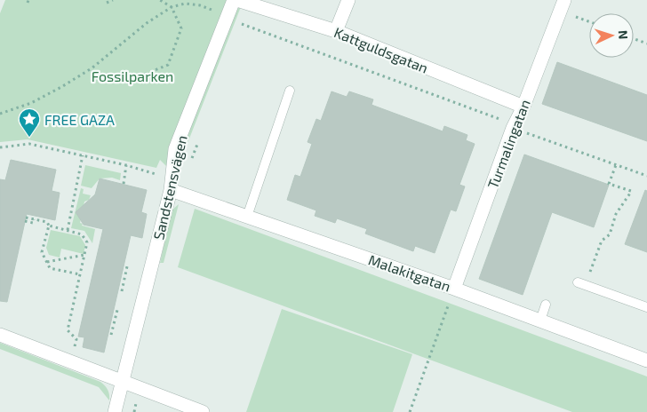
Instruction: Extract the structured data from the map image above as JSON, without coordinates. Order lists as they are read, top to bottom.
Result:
{
  "streets": {
    "street": [
      "Kattguldsgatan",
      "Turmalingatan",
      "Sandstensvägen",
      "Malakitgatan"
    ]
  },
  "crossings": [
    ["Kattguldsgatan", "Turmalingatan"],
    ["Turmalingatan", "Malakitgatan"],
    ["Sandstensvägen", "Malakitgatan"]
  ],
  "parks": ["Fossilparken"],
  "places": {
    "place": ["FREE GAZA"]
  },
  "north": "right"
}
